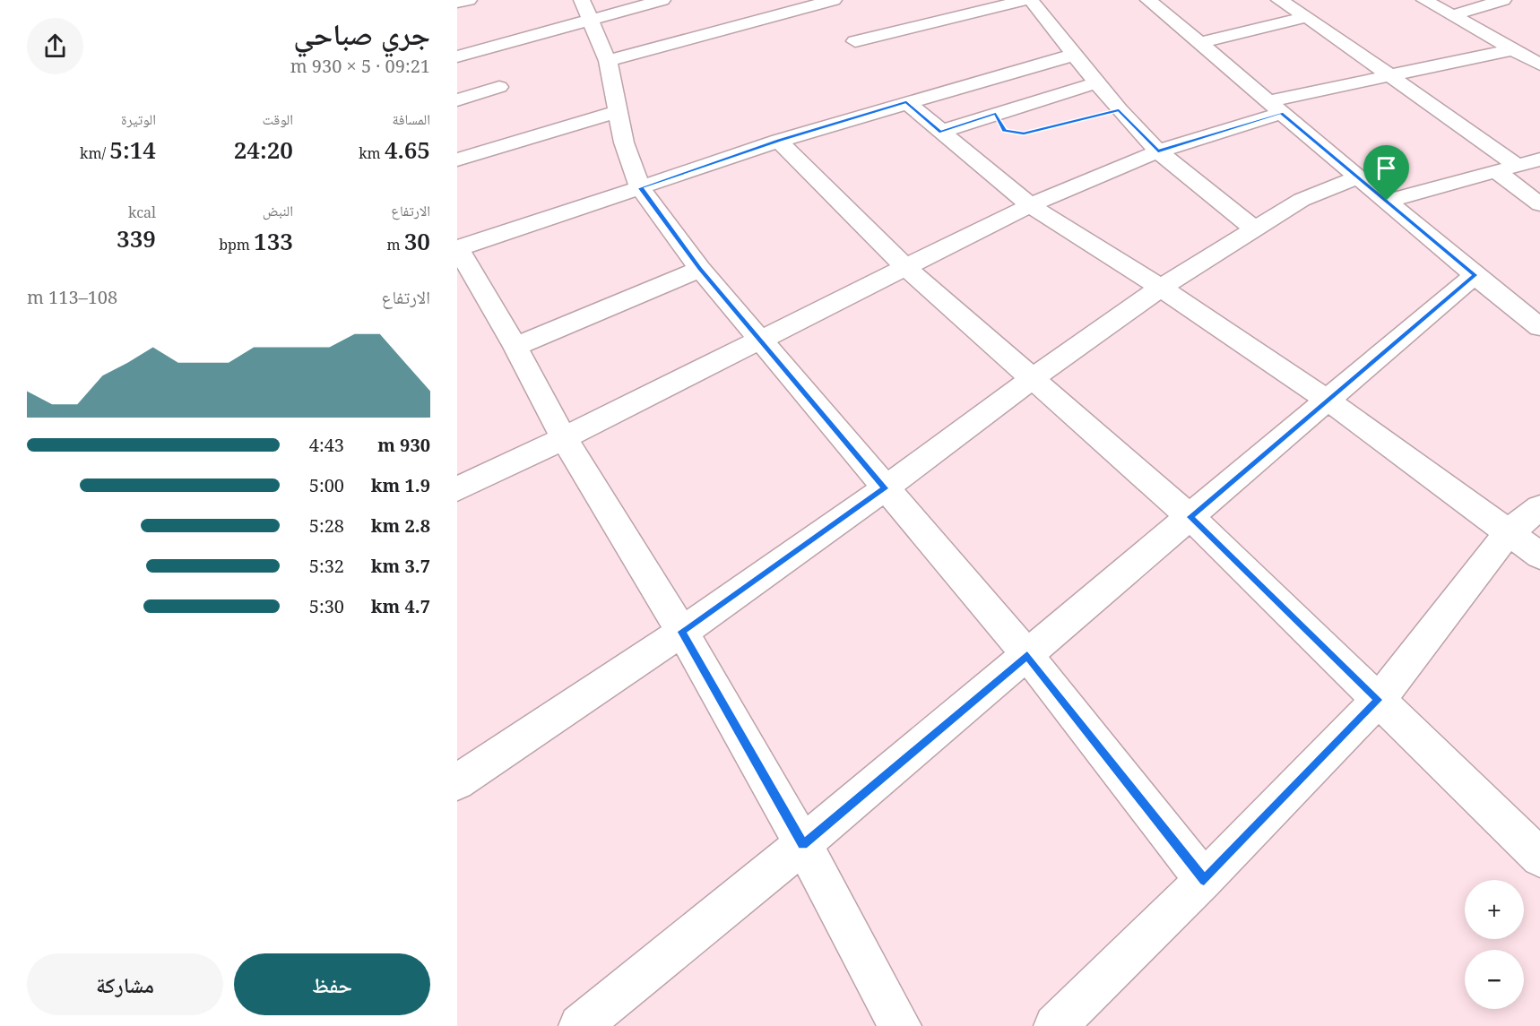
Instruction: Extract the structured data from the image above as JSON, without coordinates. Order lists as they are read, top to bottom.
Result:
{
  "page": {
    "heading": ["جري صباحي", "09:21 · 5 × 930 m"],
    "stats": [
      ["المسافة", "4.65 km"],
      ["الوقت", "24:20"],
      ["الوتيرة", "5:14 /km"],
      ["الارتفاع", "30 m"],
      ["النبض", "133 bpm"],
      ["kcal", "339"]
    ],
    "chart": ["الارتفاع", "108–113 m"],
    "list": [
      {
        "name": "930 m",
        "note": "4:43"
      },
      {
        "name": "1.9 km",
        "note": "5:00"
      },
      {
        "name": "2.8 km",
        "note": "5:28"
      },
      {
        "name": "3.7 km",
        "note": "5:32"
      },
      {
        "name": "4.7 km",
        "note": "5:30"
      }
    ],
    "map_buttons": ["+", "−"],
    "buttons": ["حفظ", "مشاركة"]
  }
}
